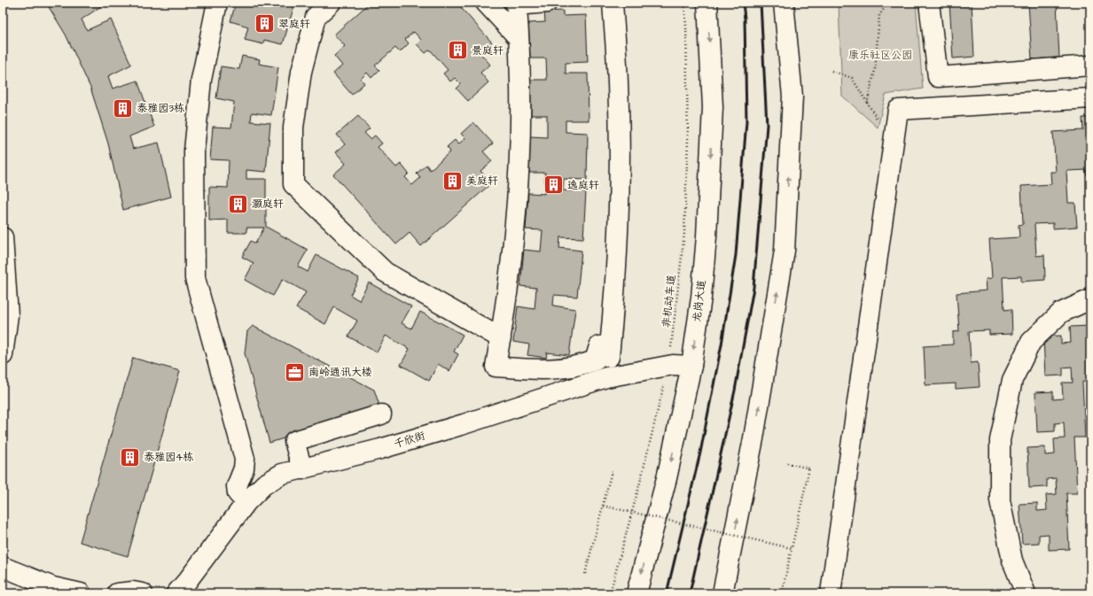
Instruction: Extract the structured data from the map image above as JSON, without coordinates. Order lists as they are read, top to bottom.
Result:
{
  "streets": {
    "main road": ["龙岗大道", "千欣街"],
    "path": ["非机动车道"]
  },
  "crossings": [
    ["非机动车道", "千欣街"],
    ["龙岗大道", "千欣街"]
  ],
  "parks": ["康乐社区公园"],
  "places": {
    "building": [
      "翠庭轩",
      "景庭轩",
      "泰雅园3栋",
      "美庭轩",
      "逸庭轩",
      "灏庭轩",
      "泰雅园4栋"
    ],
    "office": ["南岭通讯大楼"]
  }
}
